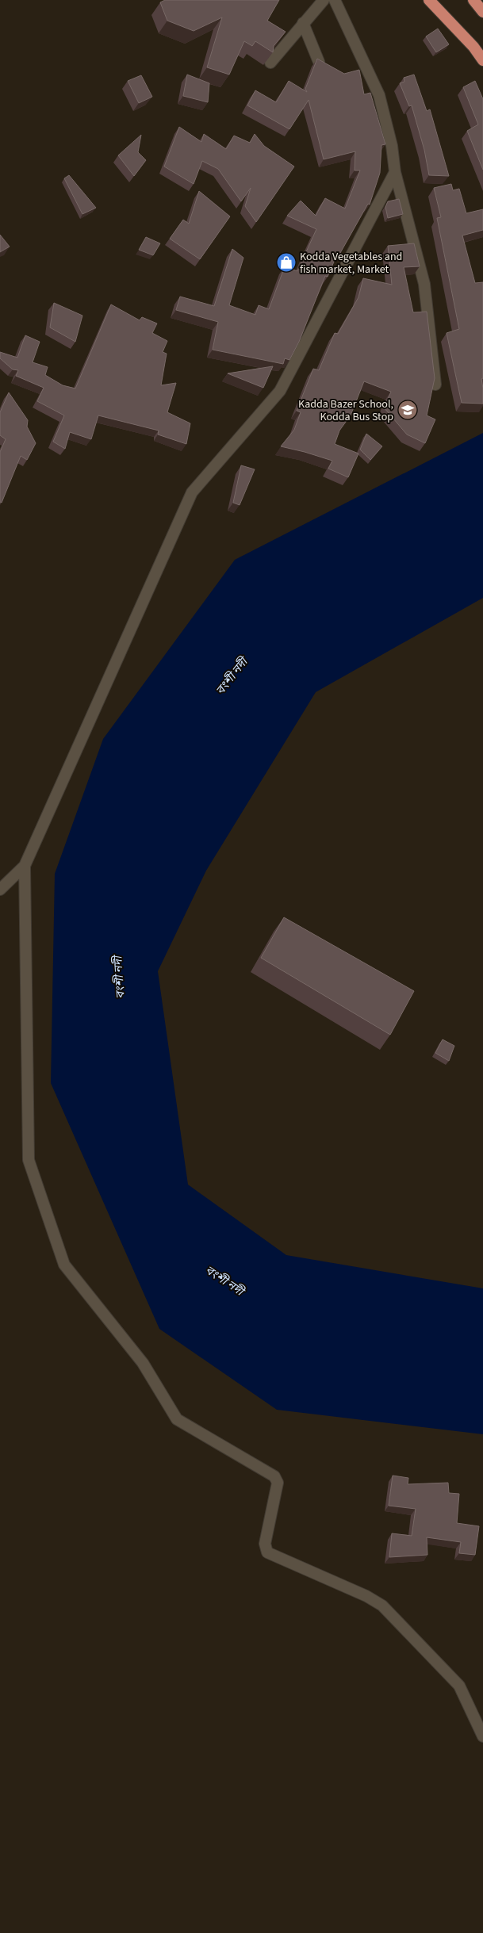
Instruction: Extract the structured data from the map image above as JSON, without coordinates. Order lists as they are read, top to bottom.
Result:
{
  "water": ["বংশী নদী"],
  "places": {
    "shop": ["Kodda Vegetables and fish market, Market"],
    "school or university": ["Kadda Bazer School, Kodda Bus Stop"]
  }
}
